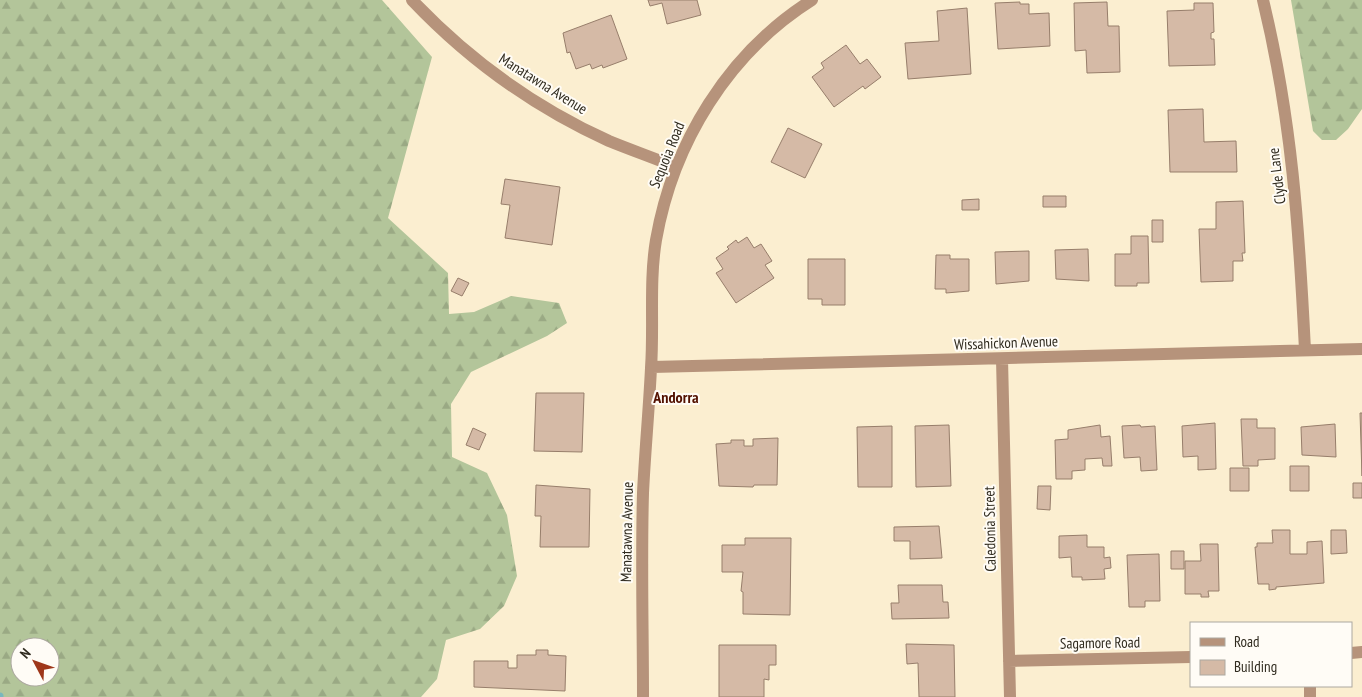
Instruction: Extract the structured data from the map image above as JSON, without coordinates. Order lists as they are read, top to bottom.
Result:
{
  "streets": {
    "street": [
      "Manatawna Avenue",
      "Sequoia Road",
      "Clyde Lane",
      "Wissahickon Avenue",
      "Caledonia Street",
      "Sagamore Road"
    ]
  },
  "crossings": [
    ["Manatawna Avenue", "Sequoia Road"],
    ["Manatawna Avenue", "Wissahickon Avenue"],
    ["Sequoia Road", "Wissahickon Avenue"],
    ["Clyde Lane", "Wissahickon Avenue"],
    ["Wissahickon Avenue", "Caledonia Street"],
    ["Caledonia Street", "Sagamore Road"]
  ],
  "districts": ["Andorra"],
  "legend": ["Road", "Building"],
  "north": "top left"
}
